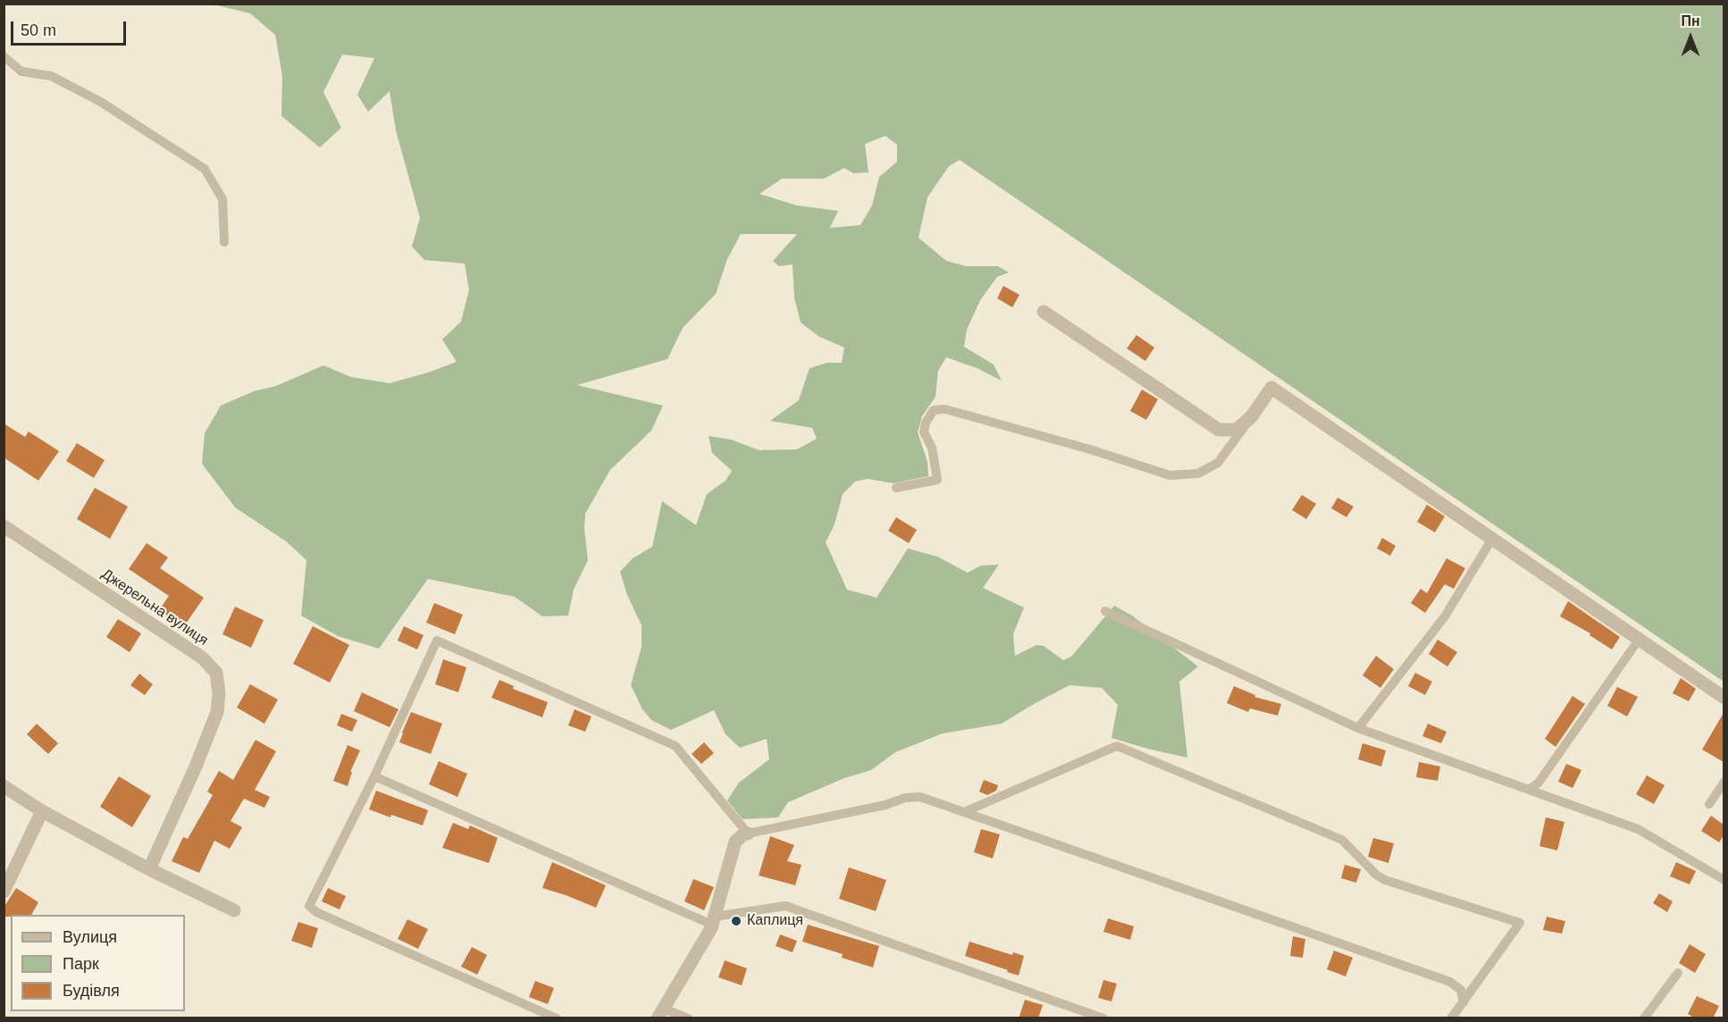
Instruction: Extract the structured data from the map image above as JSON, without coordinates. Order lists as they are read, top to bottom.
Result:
{
  "streets": {
    "street": ["Джерельна вулиця"]
  },
  "places": ["Каплиця"],
  "legend": ["Вулиця", "Парк", "Будівля"],
  "scale_bar": "50 m",
  "north": "top"
}
